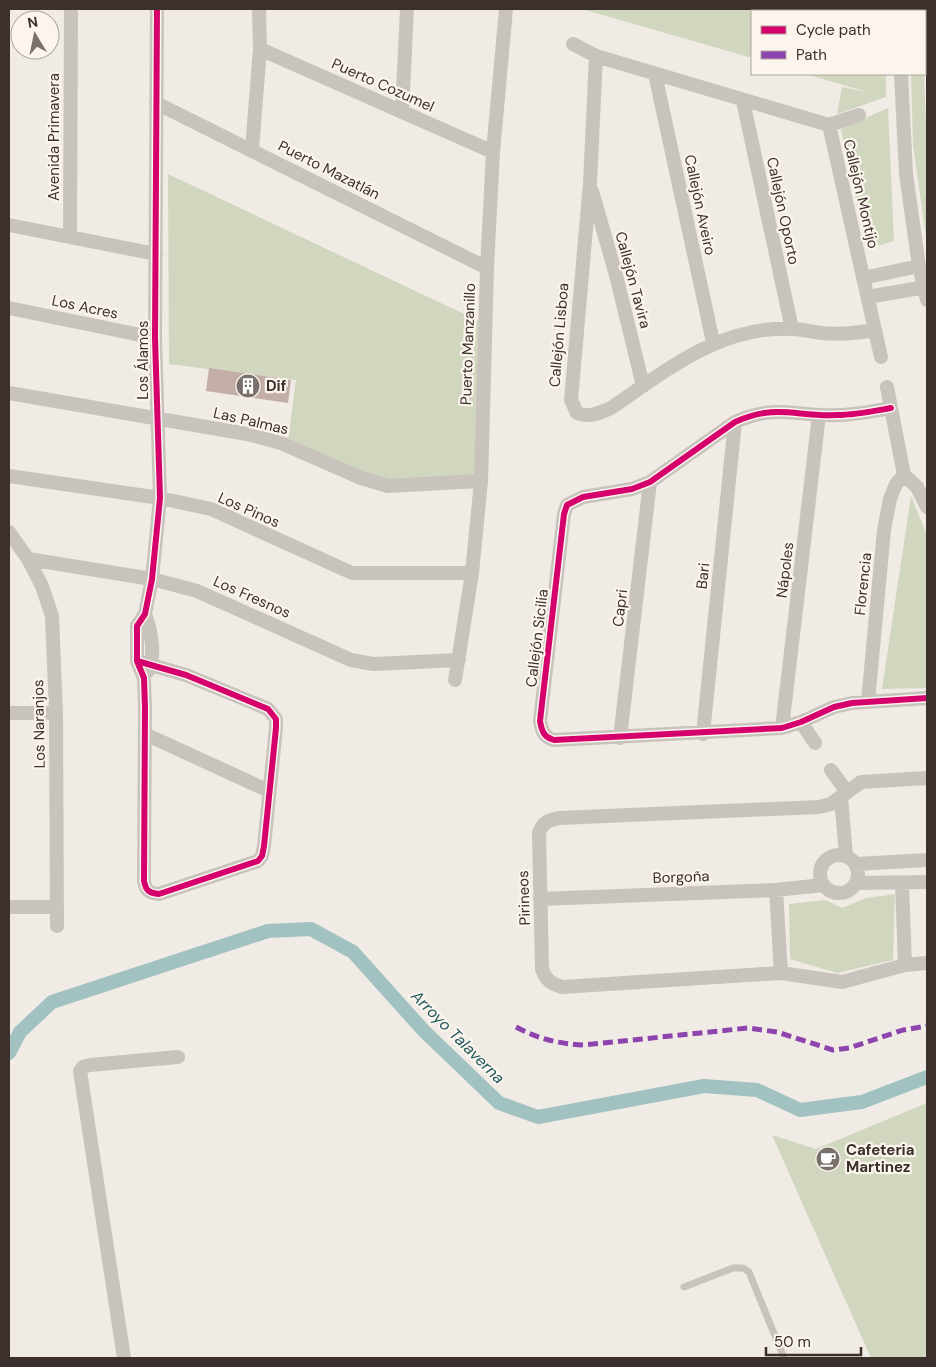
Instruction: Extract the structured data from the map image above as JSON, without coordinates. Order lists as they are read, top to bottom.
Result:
{
  "streets": {
    "street": [
      "Puerto Cozumel",
      "Avenida Primavera",
      "Puerto Mazatlán",
      "Callejón Montijo",
      "Callejón Aveiro",
      "Callejón Oporto",
      "Callejón Tavira",
      "Los Acres",
      "Callejón Lisboa",
      "Puerto Manzanillo",
      "Los Álamos",
      "Las Palmas",
      "Los Pinos",
      "Nápoles",
      "Bari",
      "Florencia",
      "Los Fresnos",
      "Capri",
      "Callejón Sicilia",
      "Los Naranjos",
      "Borgoña",
      "Pirineos"
    ]
  },
  "crossings": [
    ["Puerto Cozumel", "Puerto Manzanillo"],
    ["Puerto Mazatlán", "Puerto Manzanillo"],
    ["Puerto Mazatlán", "Los Álamos"],
    ["Callejón Montijo", "Callejón Aveiro"],
    ["Callejón Montijo", "Callejón Oporto"],
    ["Callejón Montijo", "Callejón Lisboa"],
    ["Callejón Aveiro", "Callejón Lisboa"],
    ["Callejón Oporto", "Callejón Lisboa"],
    ["Callejón Tavira", "Callejón Lisboa"],
    ["Los Acres", "Los Álamos"],
    ["Puerto Manzanillo", "Las Palmas"],
    ["Puerto Manzanillo", "Los Pinos"],
    ["Puerto Manzanillo", "Los Fresnos"],
    ["Los Álamos", "Las Palmas"],
    ["Los Álamos", "Los Pinos"],
    ["Los Álamos", "Los Fresnos"],
    ["Nápoles", "Callejón Sicilia"],
    ["Bari", "Callejón Sicilia"],
    ["Florencia", "Callejón Sicilia"],
    ["Los Fresnos", "Los Naranjos"],
    ["Capri", "Callejón Sicilia"],
    ["Borgoña", "Pirineos"]
  ],
  "water": ["Arroyo Talaverna"],
  "places": {
    "building": ["Dif"],
    "cafe": ["Cafeteria Martinez"]
  },
  "legend": ["Cycle path", "Path"],
  "scale_bar": "50 m",
  "north": "top"
}
